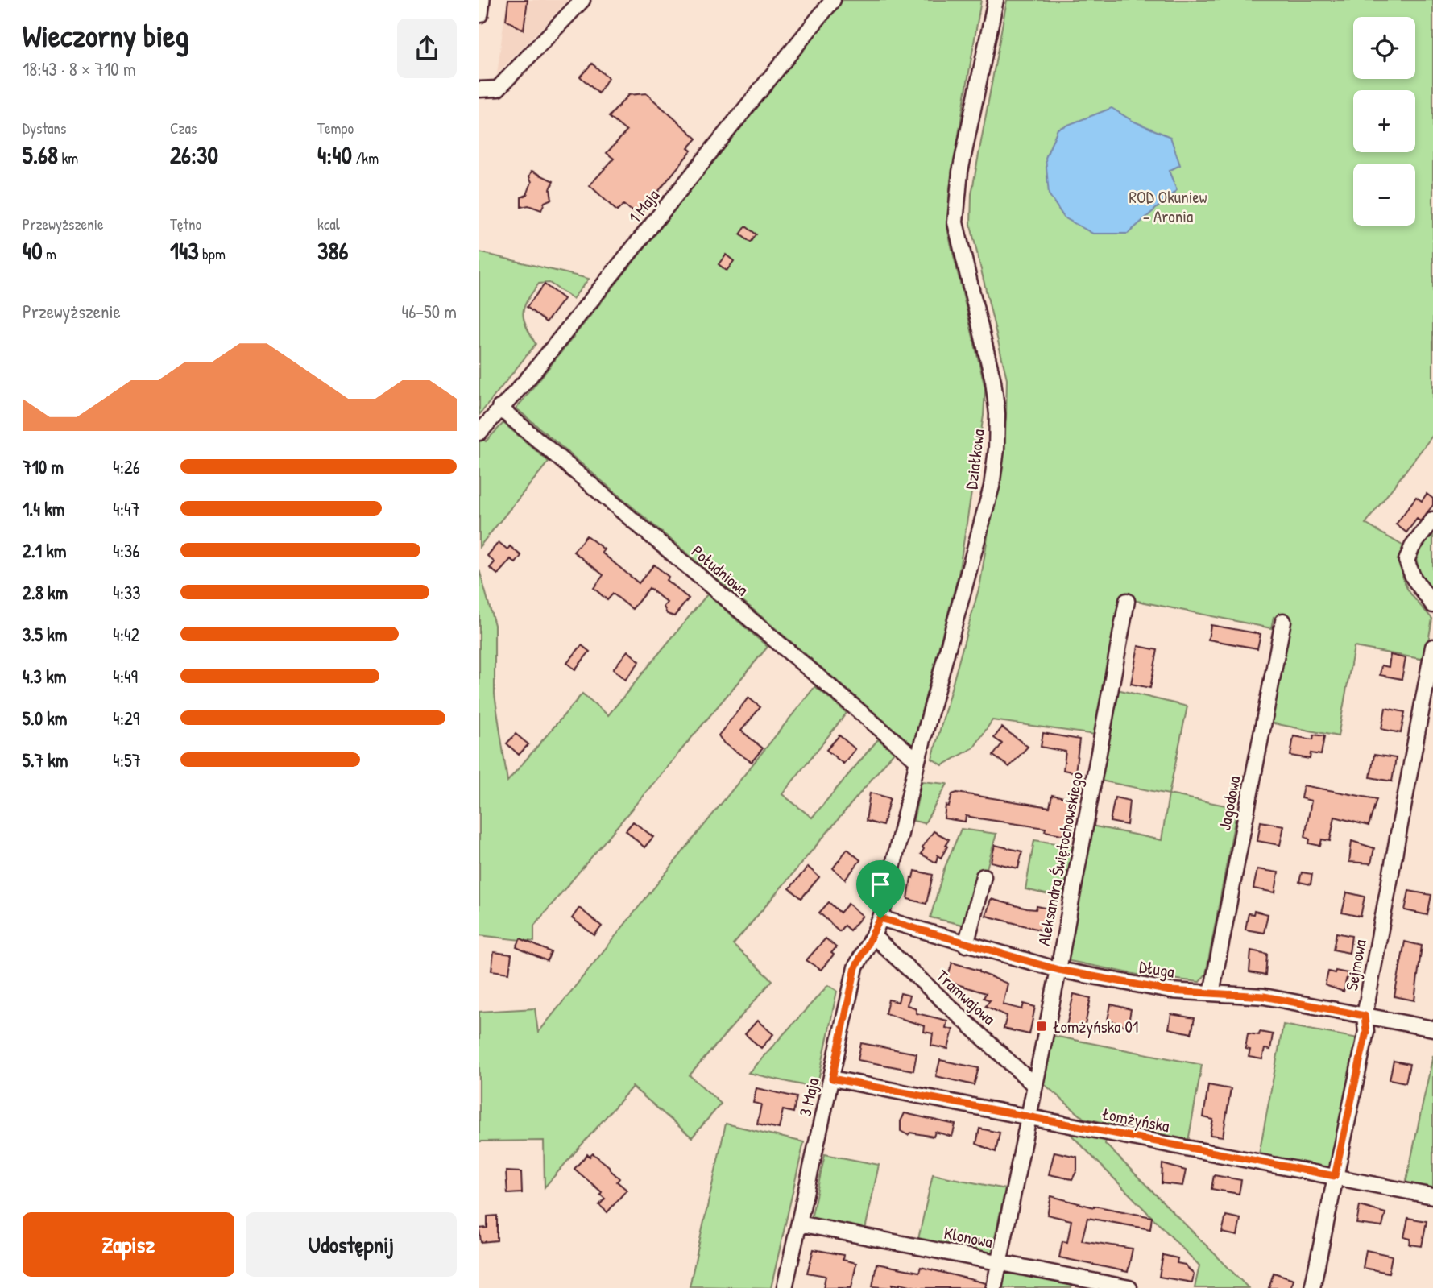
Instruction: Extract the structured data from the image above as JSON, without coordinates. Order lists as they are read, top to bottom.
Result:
{
  "streets": {
    "street": [
      "1 Maja",
      "Działkowa",
      "Południowa",
      "Jagodowa",
      "Aleksandra Świętochowskiego",
      "Sejmowa",
      "Długa",
      "Tramwajowa",
      "3 Maja",
      "Łomżyńska",
      "Klonowa"
    ]
  },
  "crossings": [
    ["1 Maja", "Południowa"],
    ["Działkowa", "Południowa"],
    ["Działkowa", "Długa"],
    ["Działkowa", "3 Maja"],
    ["Jagodowa", "Długa"],
    ["Aleksandra Świętochowskiego", "Długa"],
    ["Aleksandra Świętochowskiego", "Tramwajowa"],
    ["Aleksandra Świętochowskiego", "Łomżyńska"],
    ["Aleksandra Świętochowskiego", "Klonowa"],
    ["Sejmowa", "Długa"],
    ["Sejmowa", "Łomżyńska"],
    ["Długa", "3 Maja"],
    ["Tramwajowa", "3 Maja"],
    ["3 Maja", "Łomżyńska"],
    ["3 Maja", "Klonowa"]
  ],
  "parks": ["ROD Okuniew - Aronia"],
  "places": {
    "transit": ["Łomżyńska 01"]
  },
  "page": {
    "heading": ["Wieczorny bieg", "18:43 · 8 × 710 m"],
    "map_buttons": ["+", "−"],
    "stats": [
      ["Dystans", "5.68 km"],
      ["Czas", "26:30"],
      ["Tempo", "4:40 /km"],
      ["Przewyższenie", "40 m"],
      ["Tętno", "143 bpm"],
      ["kcal", "386"]
    ],
    "chart": ["Przewyższenie", "46–50 m"],
    "list": [
      {
        "name": "710 m",
        "note": "4:26"
      },
      {
        "name": "1.4 km",
        "note": "4:47"
      },
      {
        "name": "2.1 km",
        "note": "4:36"
      },
      {
        "name": "2.8 km",
        "note": "4:33"
      },
      {
        "name": "3.5 km",
        "note": "4:42"
      },
      {
        "name": "4.3 km",
        "note": "4:49"
      },
      {
        "name": "5.0 km",
        "note": "4:29"
      },
      {
        "name": "5.7 km",
        "note": "4:57"
      }
    ],
    "buttons": ["Zapisz", "Udostępnij"]
  }
}
